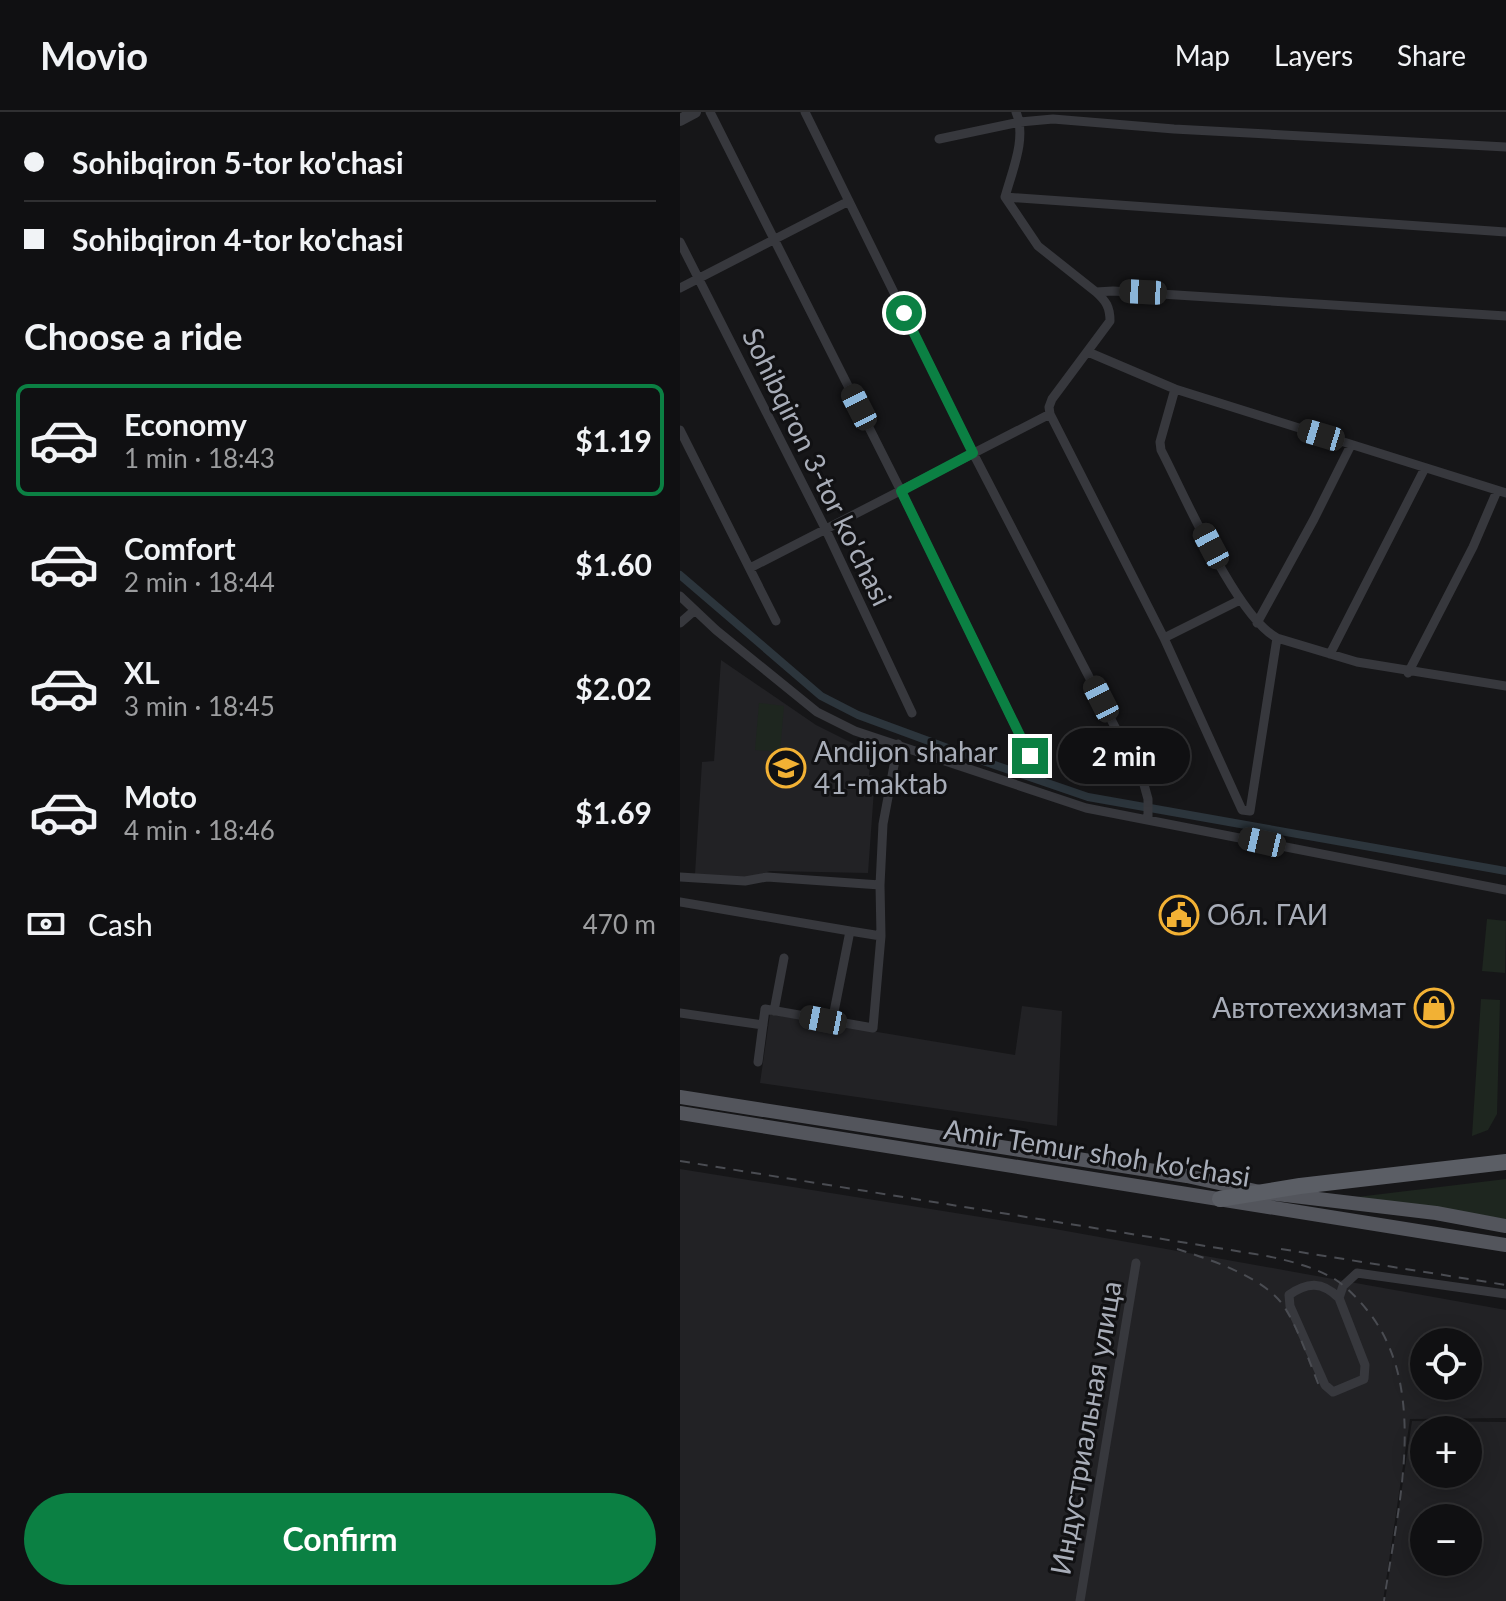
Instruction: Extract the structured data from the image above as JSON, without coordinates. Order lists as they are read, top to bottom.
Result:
{
  "streets": {
    "main road": ["Amir Temur shoh ko'chasi"],
    "street": ["Sohibqiron 3-tor ko'chasi", "Индустриальная улица"]
  },
  "places": {
    "school or university": ["Andijon shahar 41-maktab"],
    "public building": ["Обл. ГАИ"],
    "shop": ["Автотеххизмат"]
  },
  "page": {
    "header": "Movio",
    "nav": ["Map", "Layers", "Share"],
    "banner": ["Sohibqiron 5-tor ko'chasi", "Sohibqiron 4-tor ko'chasi"],
    "heading": "Choose a ride",
    "list": [
      {
        "name": "Economy",
        "note": "1 min · 18:43",
        "value": "$1.19"
      },
      {
        "name": "Comfort",
        "note": "2 min · 18:44",
        "value": "$1.60"
      },
      {
        "name": "XL",
        "note": "3 min · 18:45",
        "value": "$2.02"
      },
      {
        "name": "Moto",
        "note": "4 min · 18:46",
        "value": "$1.69"
      }
    ],
    "bubble": "2 min",
    "pay": ["Cash", "470 m"],
    "map_buttons": ["+", "−"],
    "buttons": "Confirm"
  }
}
